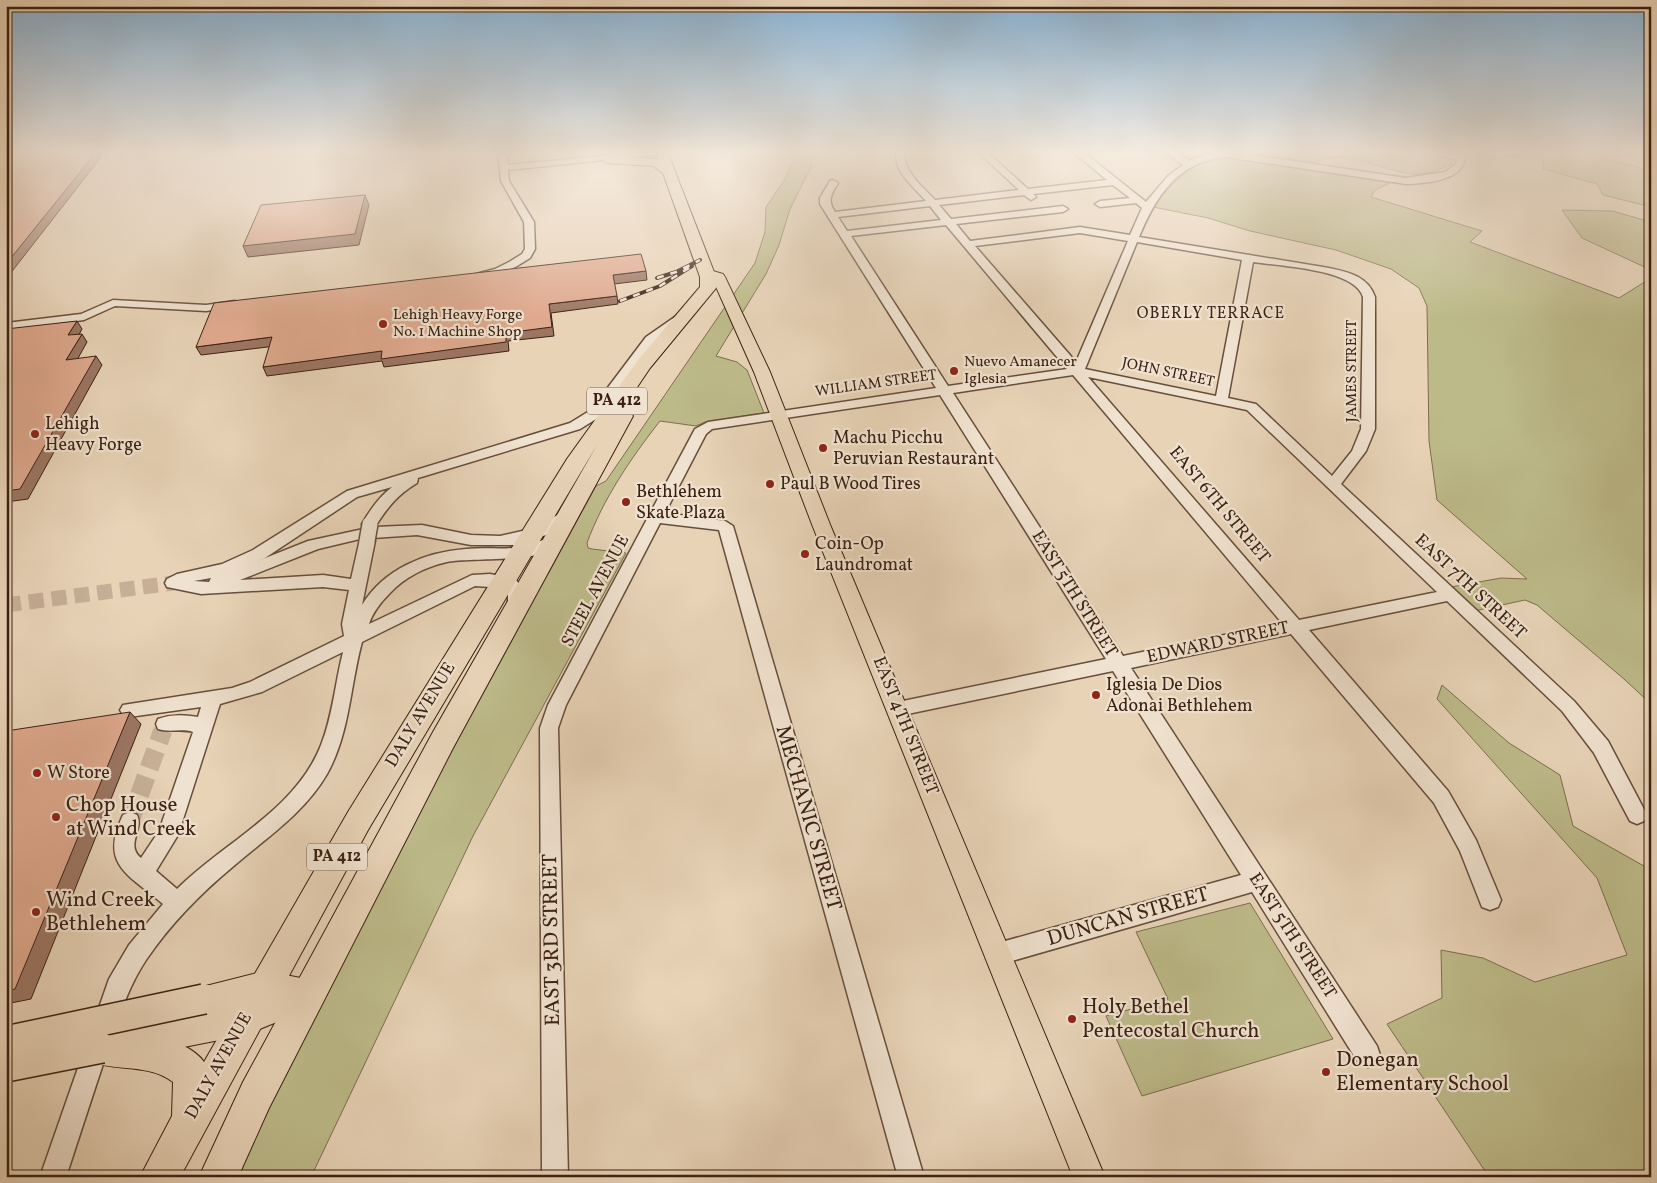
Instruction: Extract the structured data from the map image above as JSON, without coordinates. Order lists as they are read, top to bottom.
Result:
{
  "streets": {
    "highway": ["PA 412", "DALY AVENUE", "EAST 4TH STREET"],
    "street": [
      "JAMES STREET",
      "JOHN STREET",
      "WILLIAM STREET",
      "EAST 6TH STREET",
      "EAST 7TH STREET",
      "STEEL AVENUE",
      "EAST 5TH STREET",
      "EDWARD STREET",
      "MECHANIC STREET",
      "DUNCAN STREET",
      "EAST 3RD STREET"
    ]
  },
  "crossings": [
    ["JAMES STREET", "EAST 7TH STREET"],
    ["JOHN STREET", "WILLIAM STREET"],
    ["JOHN STREET", "EAST 6TH STREET"],
    ["JOHN STREET", "EAST 7TH STREET"],
    ["WILLIAM STREET", "EAST 6TH STREET"],
    ["WILLIAM STREET", "STEEL AVENUE"],
    ["WILLIAM STREET", "EAST 5TH STREET"],
    ["WILLIAM STREET", "EAST 4TH STREET"],
    ["EAST 6TH STREET", "EDWARD STREET"],
    ["EAST 7TH STREET", "EDWARD STREET"],
    ["STEEL AVENUE", "EAST 4TH STREET"],
    ["STEEL AVENUE", "MECHANIC STREET"],
    ["STEEL AVENUE", "EAST 3RD STREET"],
    ["EAST 5TH STREET", "EDWARD STREET"],
    ["EAST 5TH STREET", "DUNCAN STREET"],
    ["EDWARD STREET", "EAST 4TH STREET"],
    ["DALY AVENUE", "EAST 4TH STREET"],
    ["EAST 4TH STREET", "DUNCAN STREET"]
  ],
  "districts": ["OBERLY TERRACE"],
  "places": [
    "Lehigh Heavy Forge No. 1 Machine Shop",
    "Nuevo Amanecer Iglesia",
    "Lehigh Heavy Forge",
    "Machu Picchu Peruvian Restaurant",
    "Paul B Wood Tires",
    "Bethlehem Skate Plaza",
    "Coin-Op Laundromat",
    "Iglesia De Dios Adonai Bethlehem",
    "W Store",
    "Chop House at Wind Creek",
    "Wind Creek Bethlehem",
    "Holy Bethel Pentecostal Church",
    "Donegan Elementary School"
  ]
}
